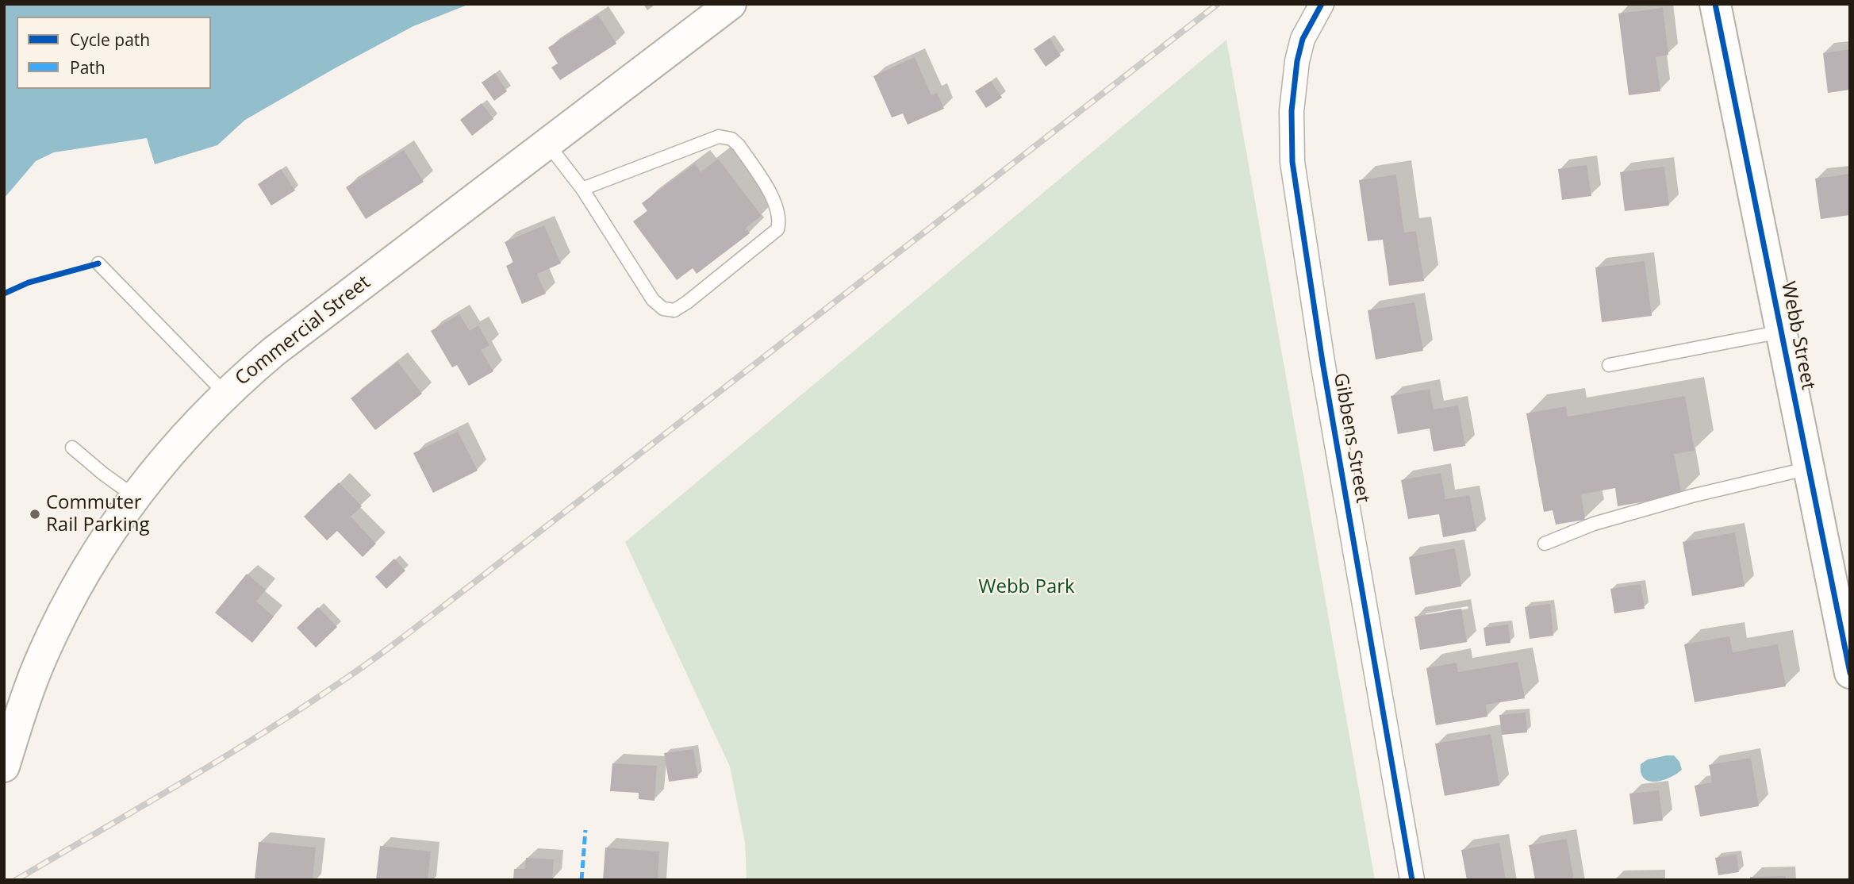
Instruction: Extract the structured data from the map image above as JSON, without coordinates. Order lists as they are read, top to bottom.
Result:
{
  "streets": {
    "main road": ["Commercial Street", "Webb Street"],
    "street": ["Gibbens Street"]
  },
  "parks": ["Webb Park"],
  "places": ["Commuter Rail Parking"],
  "legend": ["Cycle path", "Path"]
}
